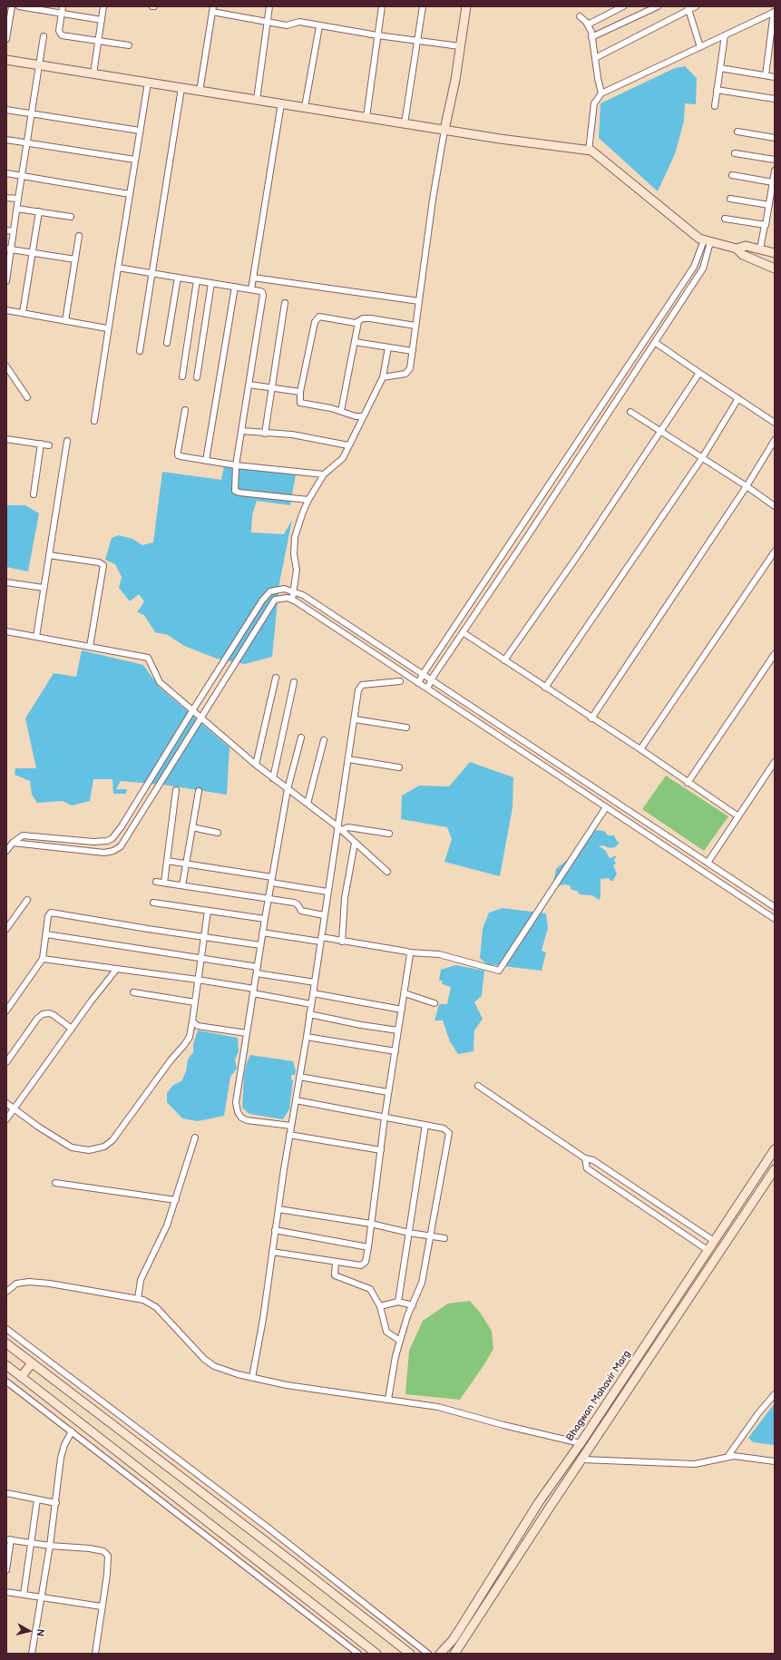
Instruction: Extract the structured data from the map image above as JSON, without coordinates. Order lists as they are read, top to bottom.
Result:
{
  "streets": {
    "street": ["Bhagwan Mahavir Marg"]
  },
  "north": "right"
}
